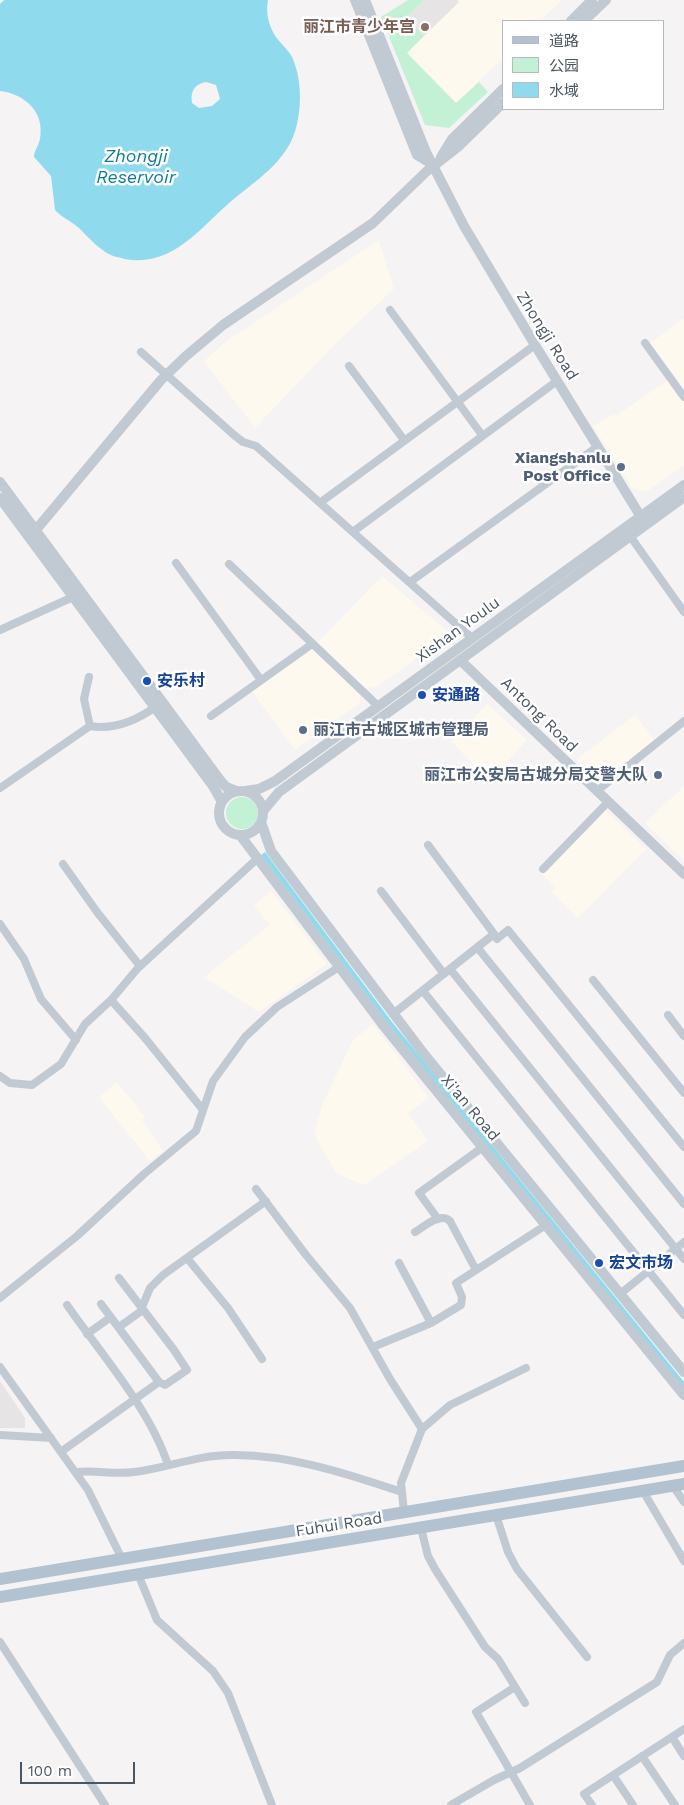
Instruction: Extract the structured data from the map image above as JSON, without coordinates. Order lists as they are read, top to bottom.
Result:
{
  "streets": {
    "main road": ["Fuhui Road"],
    "street": [
      "Zhongji Road",
      "Xishan Youlu",
      "Antong Road",
      "Xi'an Road"
    ]
  },
  "crossings": [
    ["Zhongji Road", "Xishan Youlu"],
    ["Xishan Youlu", "Antong Road"],
    ["Xishan Youlu", "Xi'an Road"]
  ],
  "water": ["Zhongji Reservoir"],
  "places": [
    "丽江市青少年宫",
    "Xiangshanlu Post Office",
    "安乐村",
    "安通路",
    "丽江市古城区城市管理局",
    "丽江市公安局古城分局交警大队",
    "宏文市场"
  ],
  "legend": ["道路", "公园", "水域"],
  "scale_bar": "100 m"
}
